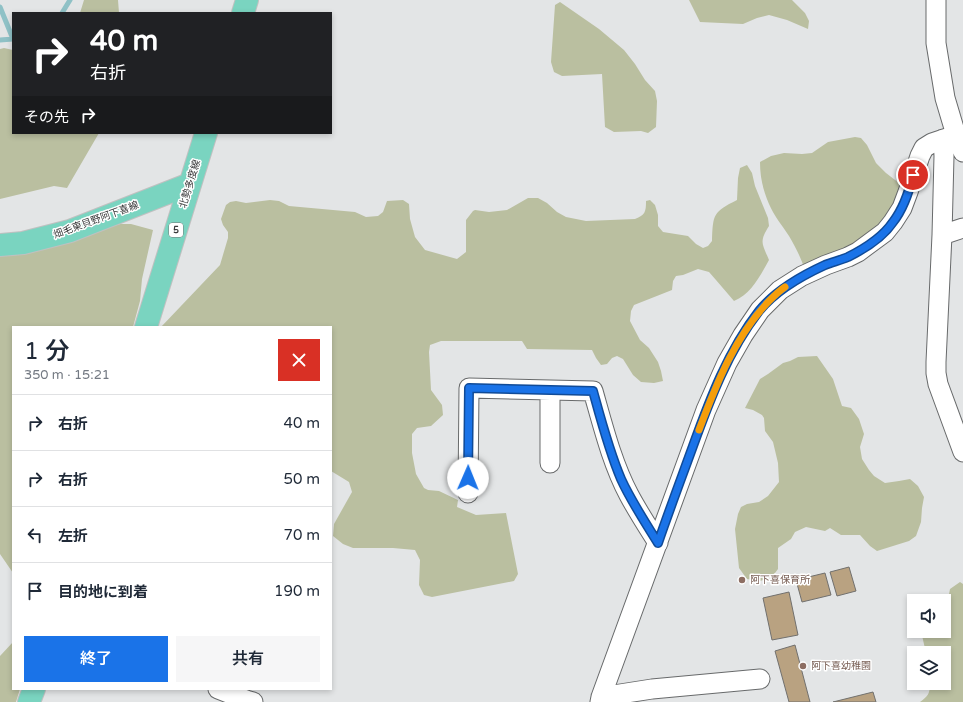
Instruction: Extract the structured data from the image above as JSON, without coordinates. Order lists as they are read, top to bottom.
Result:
{
  "streets": {
    "main road": ["北勢多度線", "畑毛東貝野阿下喜線", "5"]
  },
  "crossings": [
    ["北勢多度線", "畑毛東貝野阿下喜線"]
  ],
  "places": ["阿下喜保育所", "阿下喜幼稚園"],
  "page": {
    "turn": ["40 m", "右折"],
    "then": "その先",
    "heading": ["1 分", "350 m · 15:21"],
    "list": [
      {
        "name": "右折",
        "value": "40 m"
      },
      {
        "name": "右折",
        "value": "50 m"
      },
      {
        "name": "左折",
        "value": "70 m"
      },
      {
        "name": "目的地に到着",
        "value": "190 m"
      }
    ],
    "buttons": ["終了", "共有"]
  }
}
